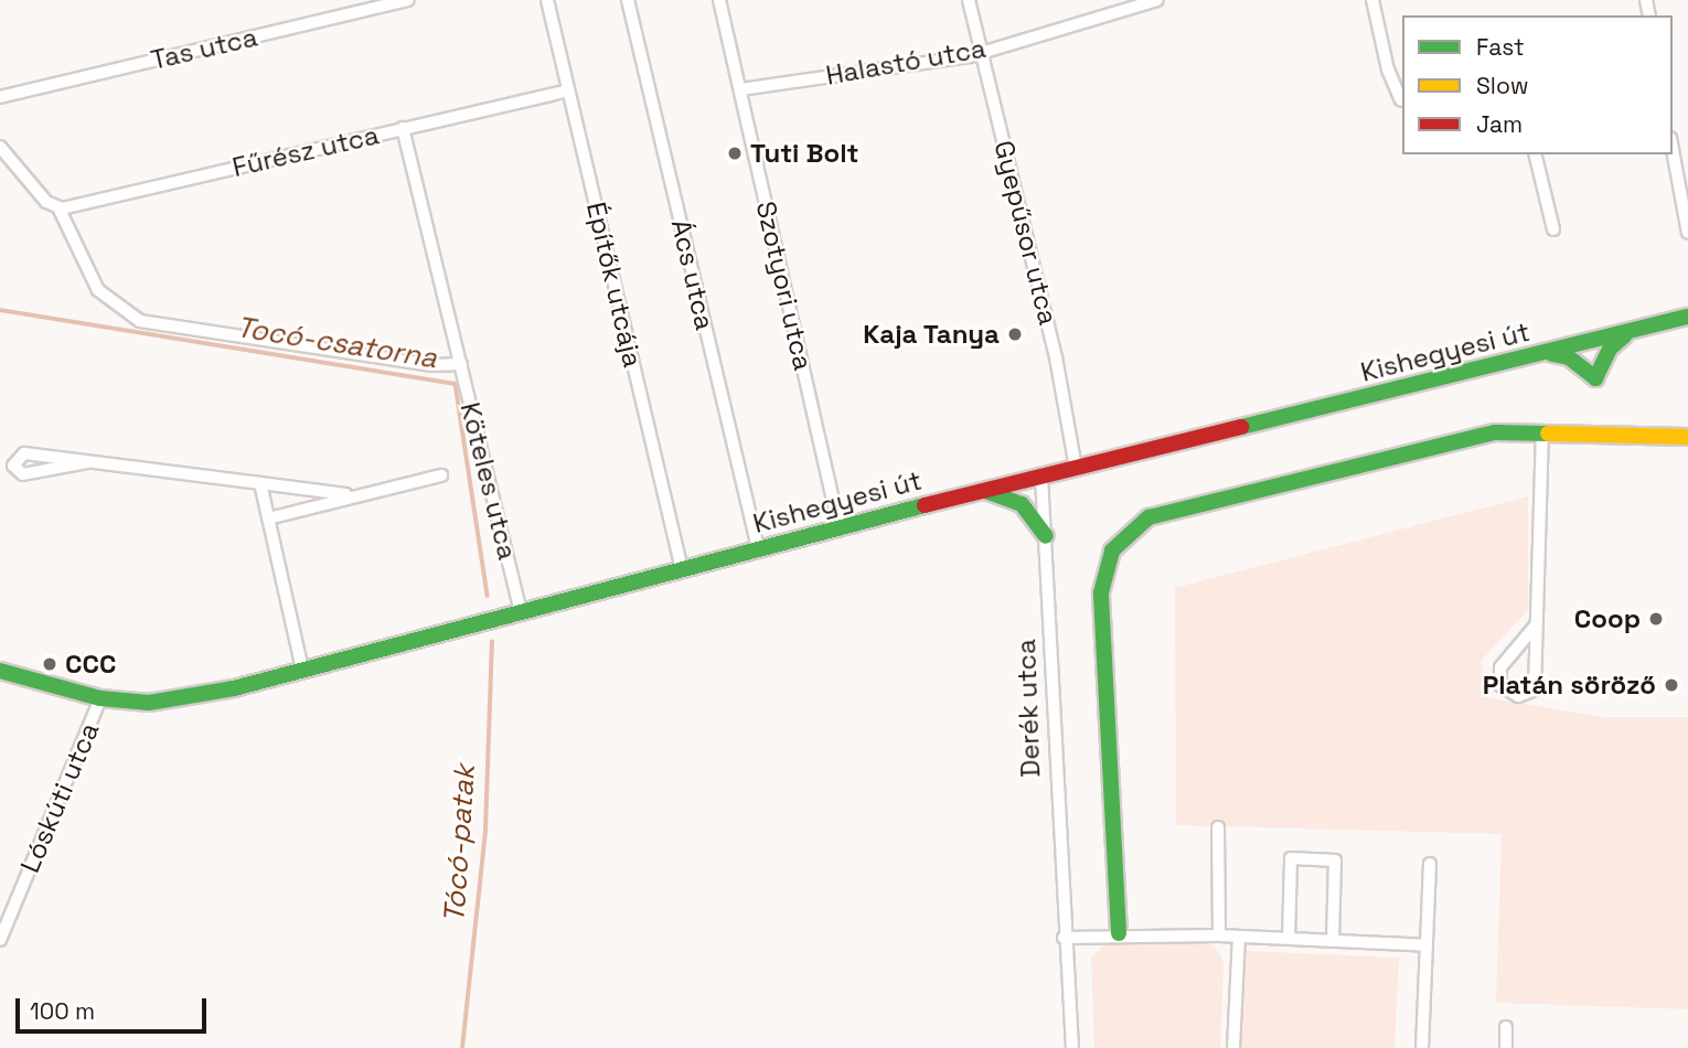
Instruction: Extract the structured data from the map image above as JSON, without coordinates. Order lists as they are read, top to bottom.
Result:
{
  "streets": {
    "street": [
      "Tas utca",
      "Halastó utca",
      "Fűrész utca",
      "Gyepűsor utca",
      "Ács utca",
      "Építők utcája",
      "Szotyori utca",
      "Kishegyesi út",
      "Köteles utca",
      "Derék utca",
      "Lóskúti utca"
    ]
  },
  "crossings": [
    ["Halastó utca", "Gyepűsor utca"],
    ["Halastó utca", "Szotyori utca"],
    ["Fűrész utca", "Építők utcája"],
    ["Fűrész utca", "Köteles utca"],
    ["Gyepűsor utca", "Kishegyesi út"],
    ["Ács utca", "Kishegyesi út"],
    ["Építők utcája", "Kishegyesi út"],
    ["Szotyori utca", "Kishegyesi út"],
    ["Kishegyesi út", "Köteles utca"],
    ["Kishegyesi út", "Derék utca"],
    ["Kishegyesi út", "Lóskúti utca"]
  ],
  "water": ["Tocó-csatorna", "Tócó-patak"],
  "places": [
    "Tuti Bolt",
    "Kaja Tanya",
    "Coop",
    "CCC",
    "Platán söröző"
  ],
  "legend": ["Fast", "Slow", "Jam"],
  "scale_bar": "100 m"
}
